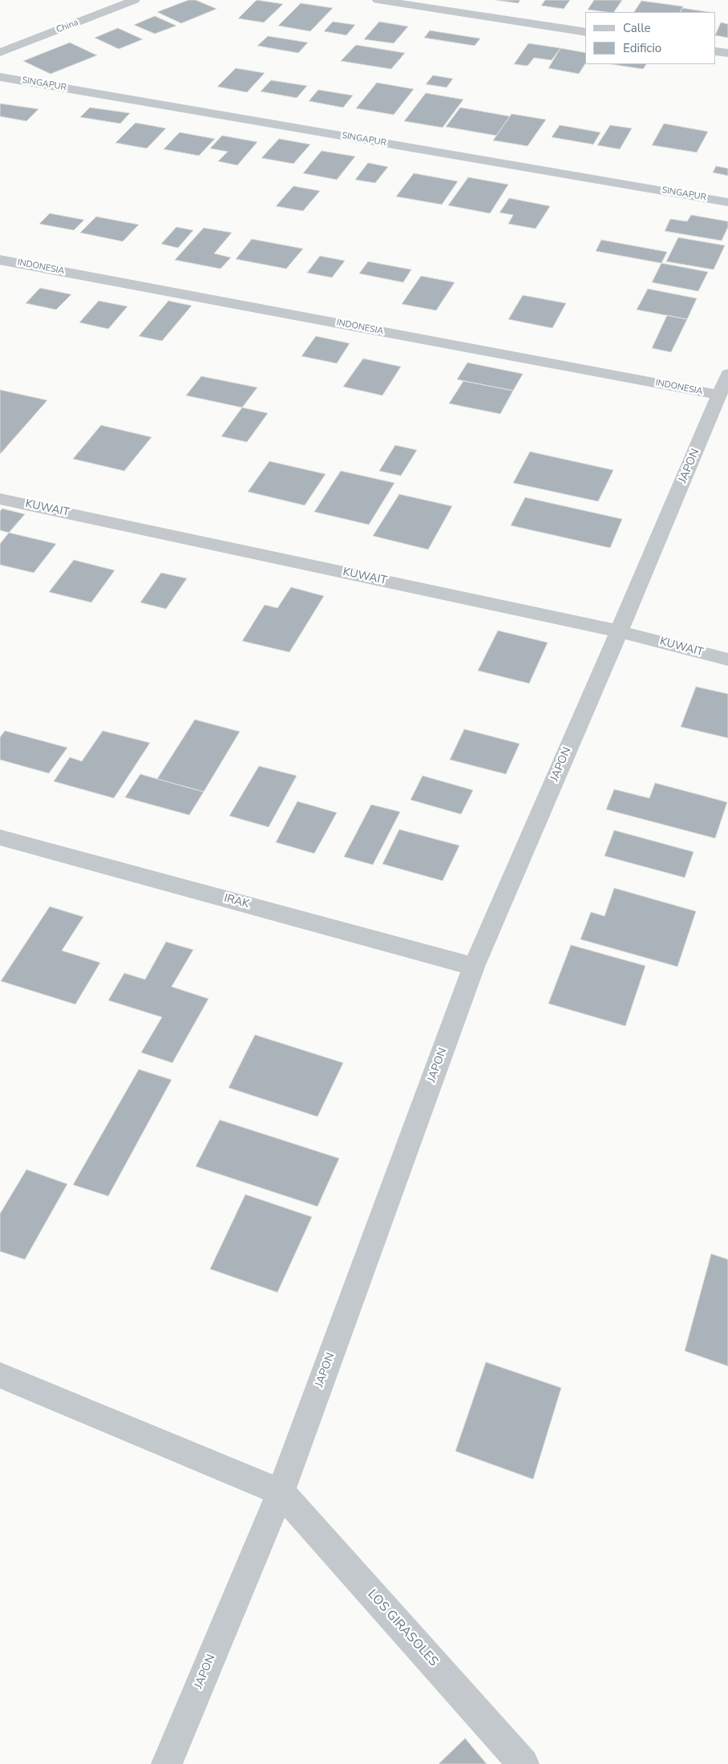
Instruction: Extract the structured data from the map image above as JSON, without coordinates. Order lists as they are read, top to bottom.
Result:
{
  "streets": {
    "street": [
      "China",
      "SINGAPUR",
      "INDONESIA",
      "JAPON",
      "KUWAIT",
      "IRAK",
      "LOS GIRASOLES"
    ]
  },
  "crossings": [
    ["INDONESIA", "JAPON"],
    ["JAPON", "KUWAIT"],
    ["JAPON", "IRAK"],
    ["JAPON", "LOS GIRASOLES"]
  ],
  "legend": ["Calle", "Edificio"]
}
